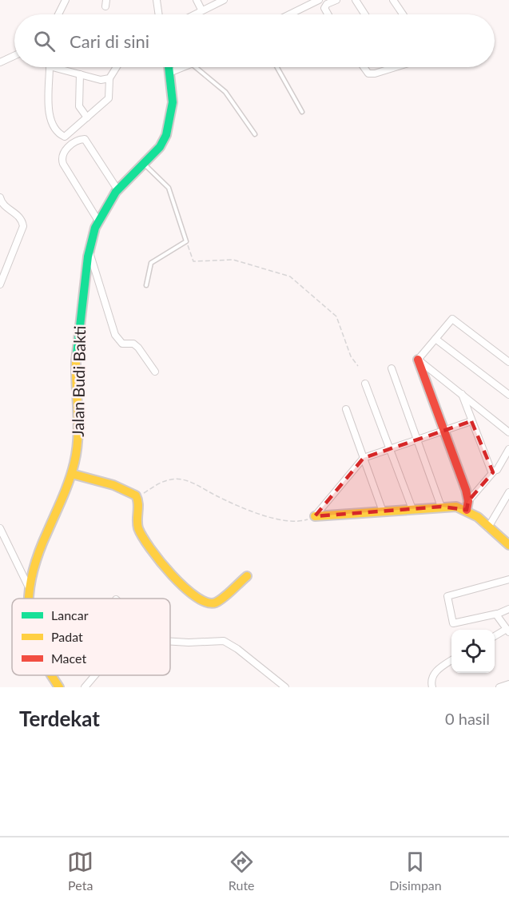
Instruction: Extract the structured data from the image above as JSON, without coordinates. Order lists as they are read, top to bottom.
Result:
{
  "streets": {
    "street": ["Jalan Budi Bakti"]
  },
  "legend": ["Lancar", "Padat", "Macet"],
  "page": {
    "search": "Cari di sini",
    "heading": ["Terdekat", "0 hasil"],
    "nav": ["Peta", "Rute", "Disimpan"]
  }
}
